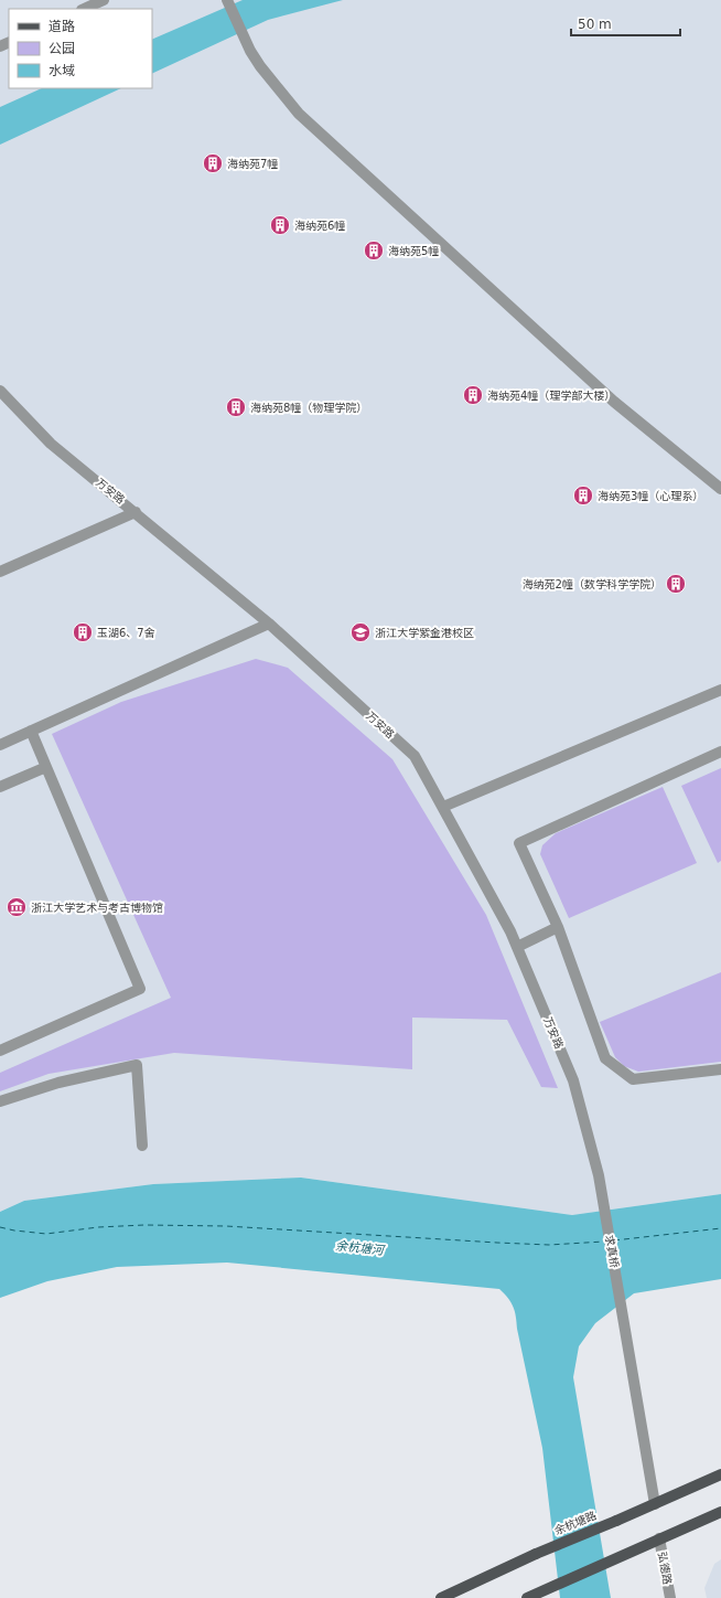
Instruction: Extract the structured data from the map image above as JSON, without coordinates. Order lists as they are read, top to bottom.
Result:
{
  "streets": {
    "main road": ["余杭塘路"],
    "street": ["万安路", "求真桥", "弘德路"]
  },
  "crossings": [
    ["万安路", "求真桥"],
    ["求真桥", "余杭塘路"]
  ],
  "water": ["余杭塘河"],
  "places": {
    "building": [
      "海纳苑7幢",
      "海纳苑6幢",
      "海纳苑5幢",
      "海纳苑4幢（理学部大楼）",
      "海纳苑8幢（物理学院）",
      "海纳苑3幢（心理系）",
      "海纳苑2幢（数学科学学院）",
      "玉湖6、7舍"
    ],
    "school or university": ["浙江大学紫金港校区"],
    "museum": ["浙江大学艺术与考古博物馆"]
  },
  "legend": ["道路", "公园", "水域"],
  "scale_bar": "50 m"
}
